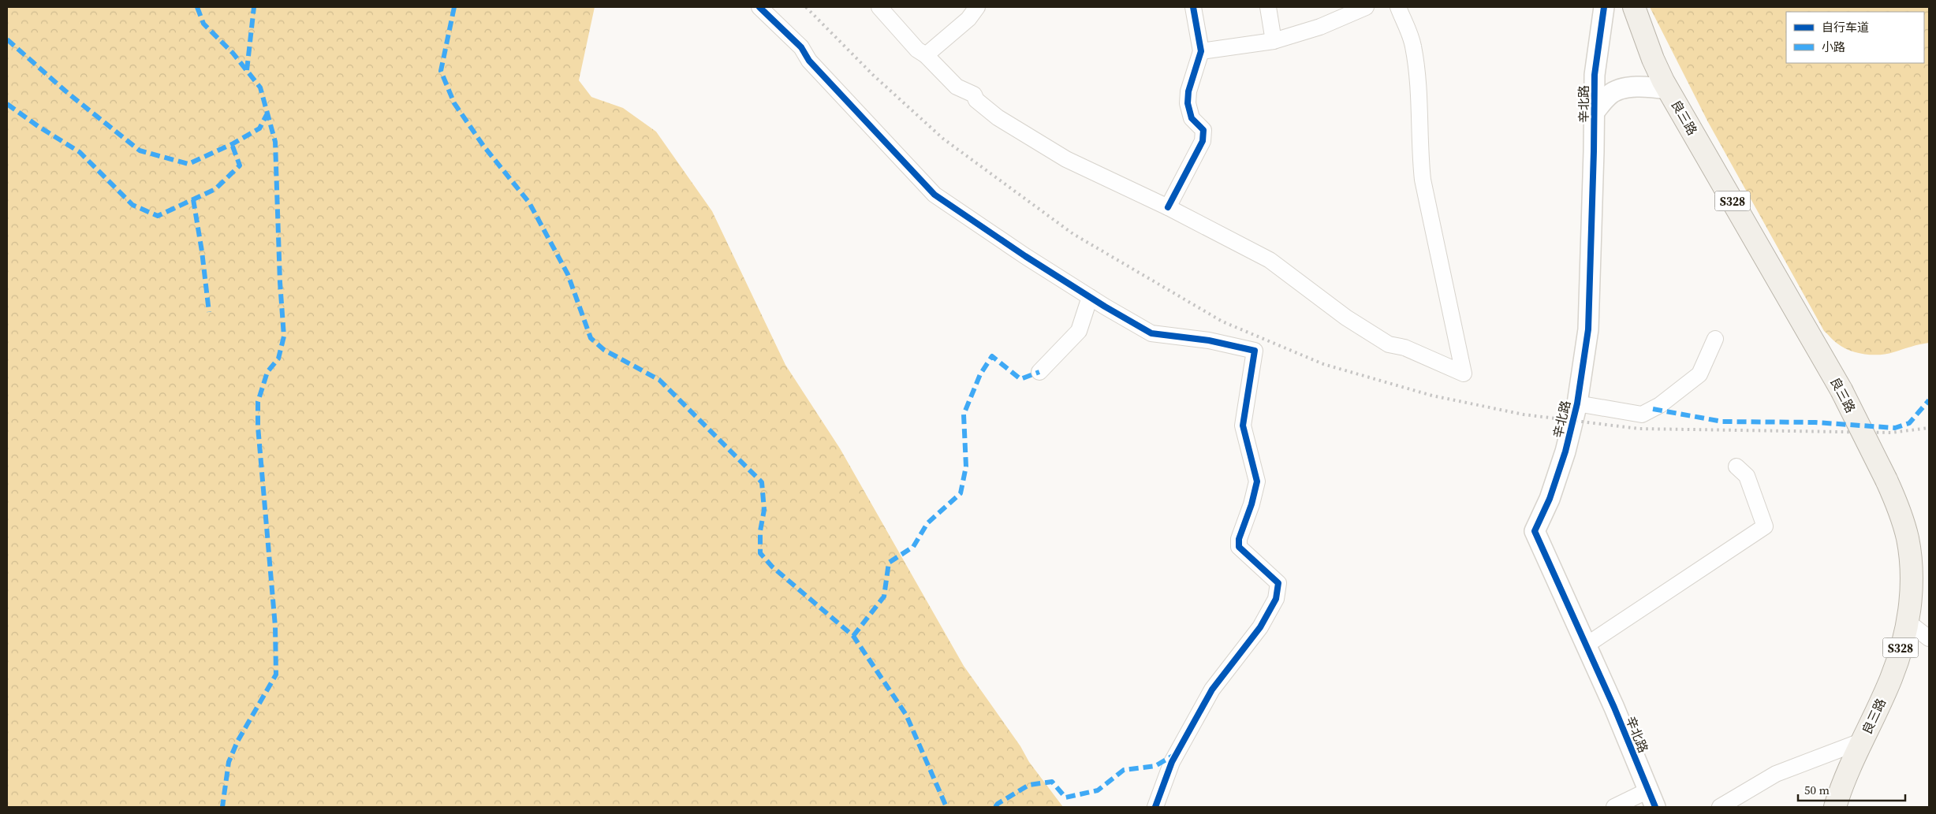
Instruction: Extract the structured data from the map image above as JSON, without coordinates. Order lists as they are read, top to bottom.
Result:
{
  "streets": {
    "main road": ["良三路", "S328"],
    "street": ["辛北路"]
  },
  "legend": ["自行车道", "小路"],
  "scale_bar": "50 m"
}
